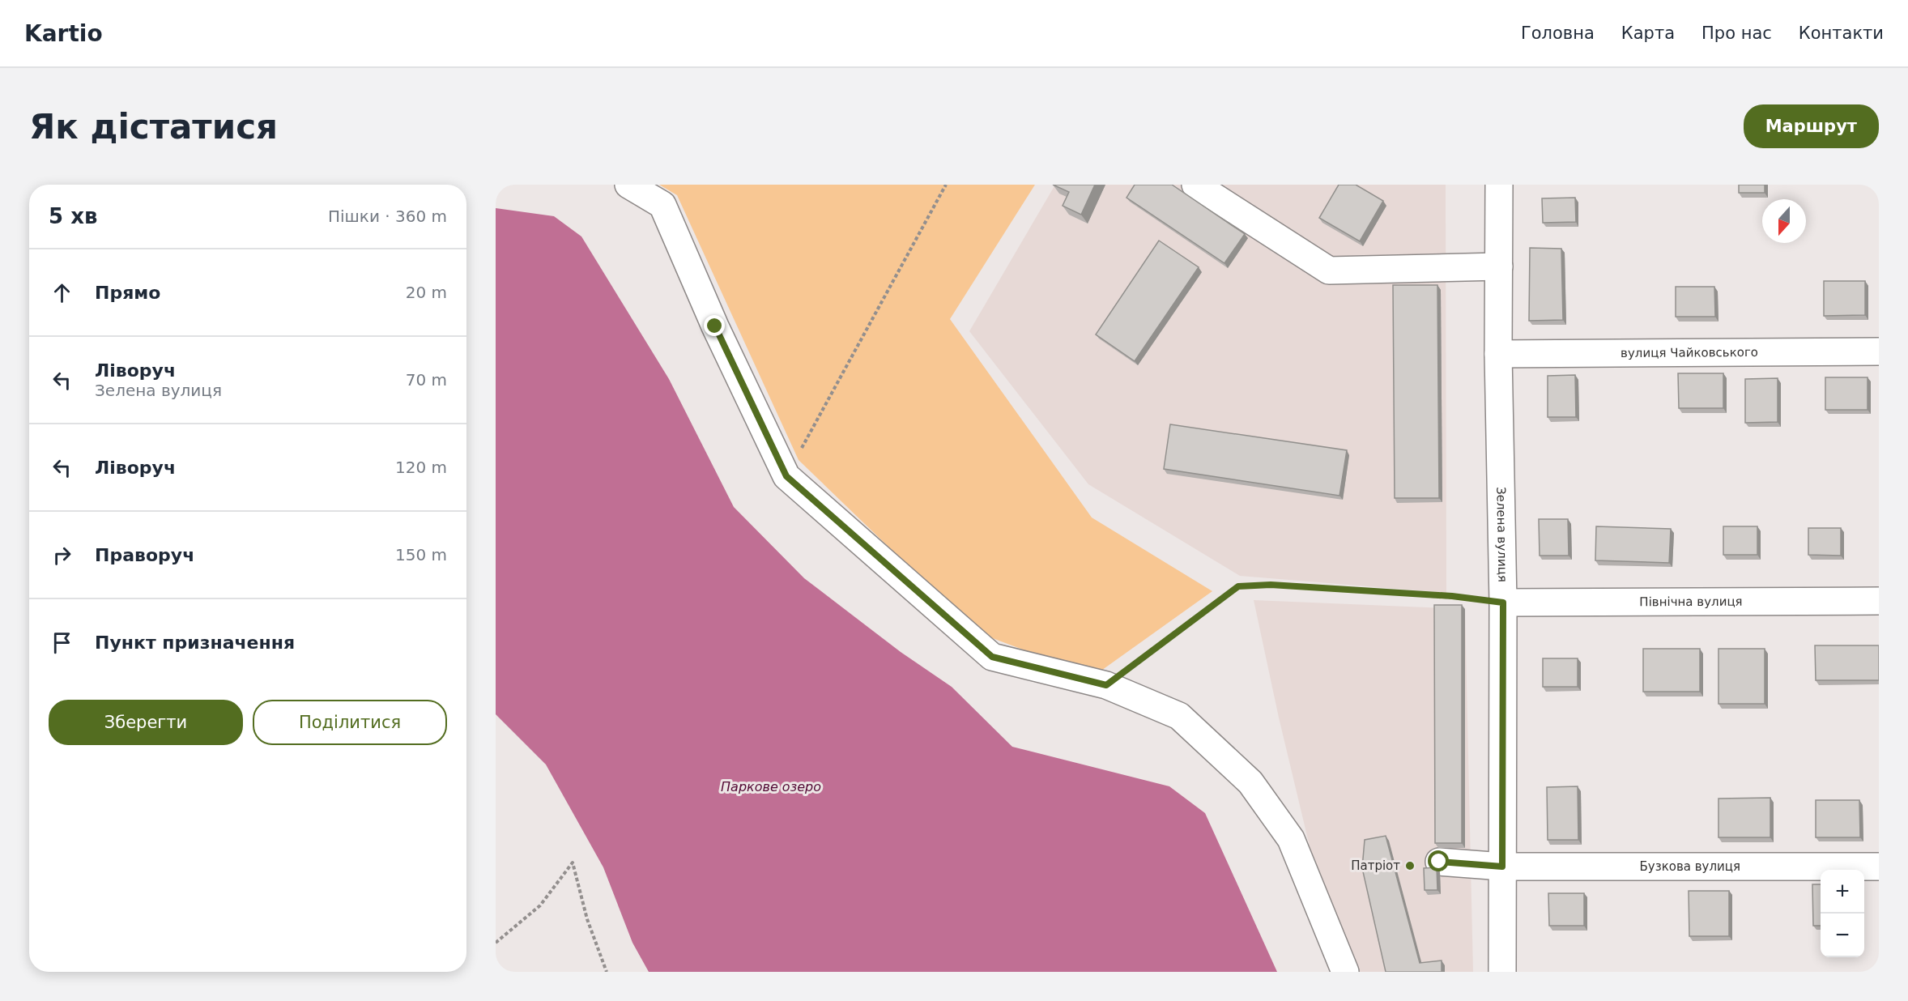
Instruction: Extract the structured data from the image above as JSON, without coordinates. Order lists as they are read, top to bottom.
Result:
{
  "streets": {
    "street": [
      "вулиця Чайковського",
      "Зелена вулиця",
      "Північна вулиця",
      "Бузкова вулиця"
    ]
  },
  "crossings": [
    ["вулиця Чайковського", "Зелена вулиця"],
    ["Зелена вулиця", "Північна вулиця"],
    ["Зелена вулиця", "Бузкова вулиця"]
  ],
  "water": ["Паркове озеро"],
  "places": ["Патріот"],
  "north": "bottom",
  "page": {
    "header": "Kartio",
    "nav": [
      "Головна",
      "Карта",
      "Про нас",
      "Контакти"
    ],
    "buttons": [
      "Маршрут",
      ["Зберегти", "Поділитися"]
    ],
    "title": "Як дістатися",
    "heading": ["5 хв", "Пішки · 360 m"],
    "list": [
      ["Прямо", "20 m"],
      ["Ліворуч", "Зелена вулиця", "70 m"],
      ["Ліворуч", "120 m"],
      ["Праворуч", "150 m"],
      "Пункт призначення"
    ],
    "map_buttons": ["+", "−"]
  }
}
